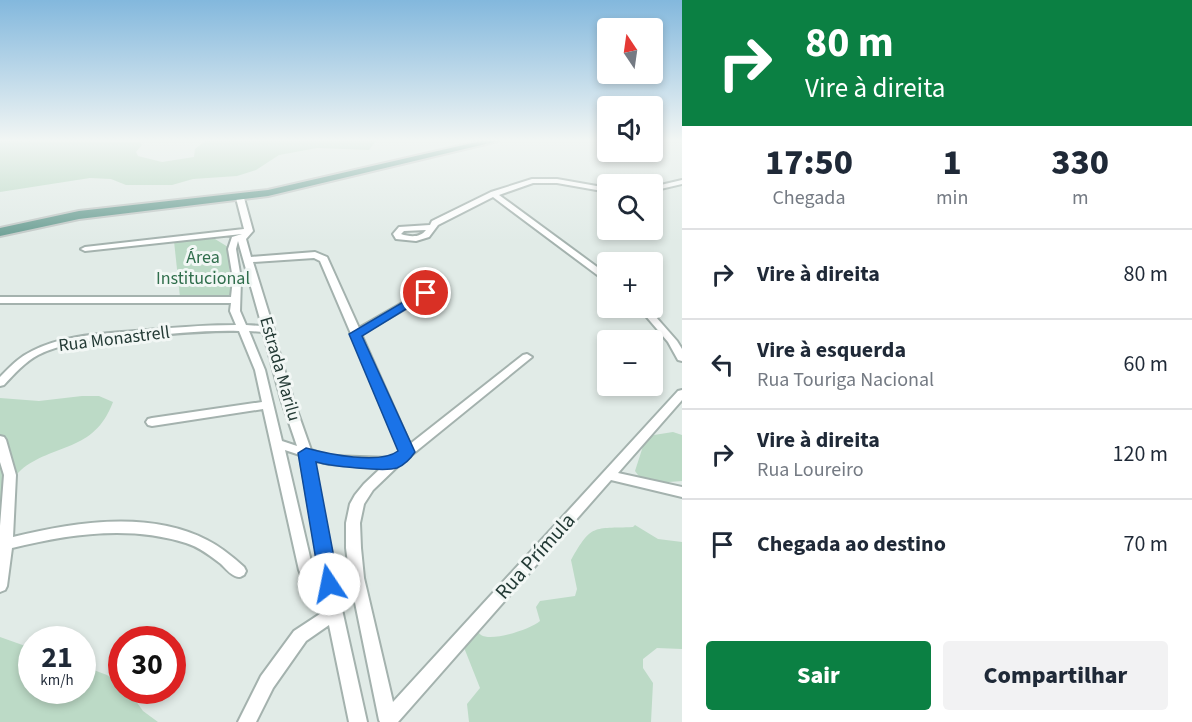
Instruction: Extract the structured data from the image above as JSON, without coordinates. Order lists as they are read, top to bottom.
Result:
{
  "streets": {
    "street": ["Rua Monastrell", "Estrada Marilu", "Rua Prímula"]
  },
  "crossings": [
    ["Rua Monastrell", "Estrada Marilu"]
  ],
  "parks": ["Área Institucional"],
  "north": "top",
  "page": {
    "turn": ["80 m", "Vire à direita"],
    "map_buttons": ["+", "−"],
    "eta": [
      "17:50",
      "Chegada",
      "1",
      "min",
      "330",
      "m"
    ],
    "list": [
      {
        "name": "Vire à direita",
        "value": "80 m"
      },
      {
        "name": "Vire à esquerda",
        "note": "Rua Touriga Nacional",
        "value": "60 m"
      },
      {
        "name": "Vire à direita",
        "note": "Rua Loureiro",
        "value": "120 m"
      },
      {
        "name": "Chegada ao destino",
        "value": "70 m"
      }
    ],
    "speed": "21 km/h",
    "limit": "30",
    "buttons": ["Sair", "Compartilhar"]
  }
}
